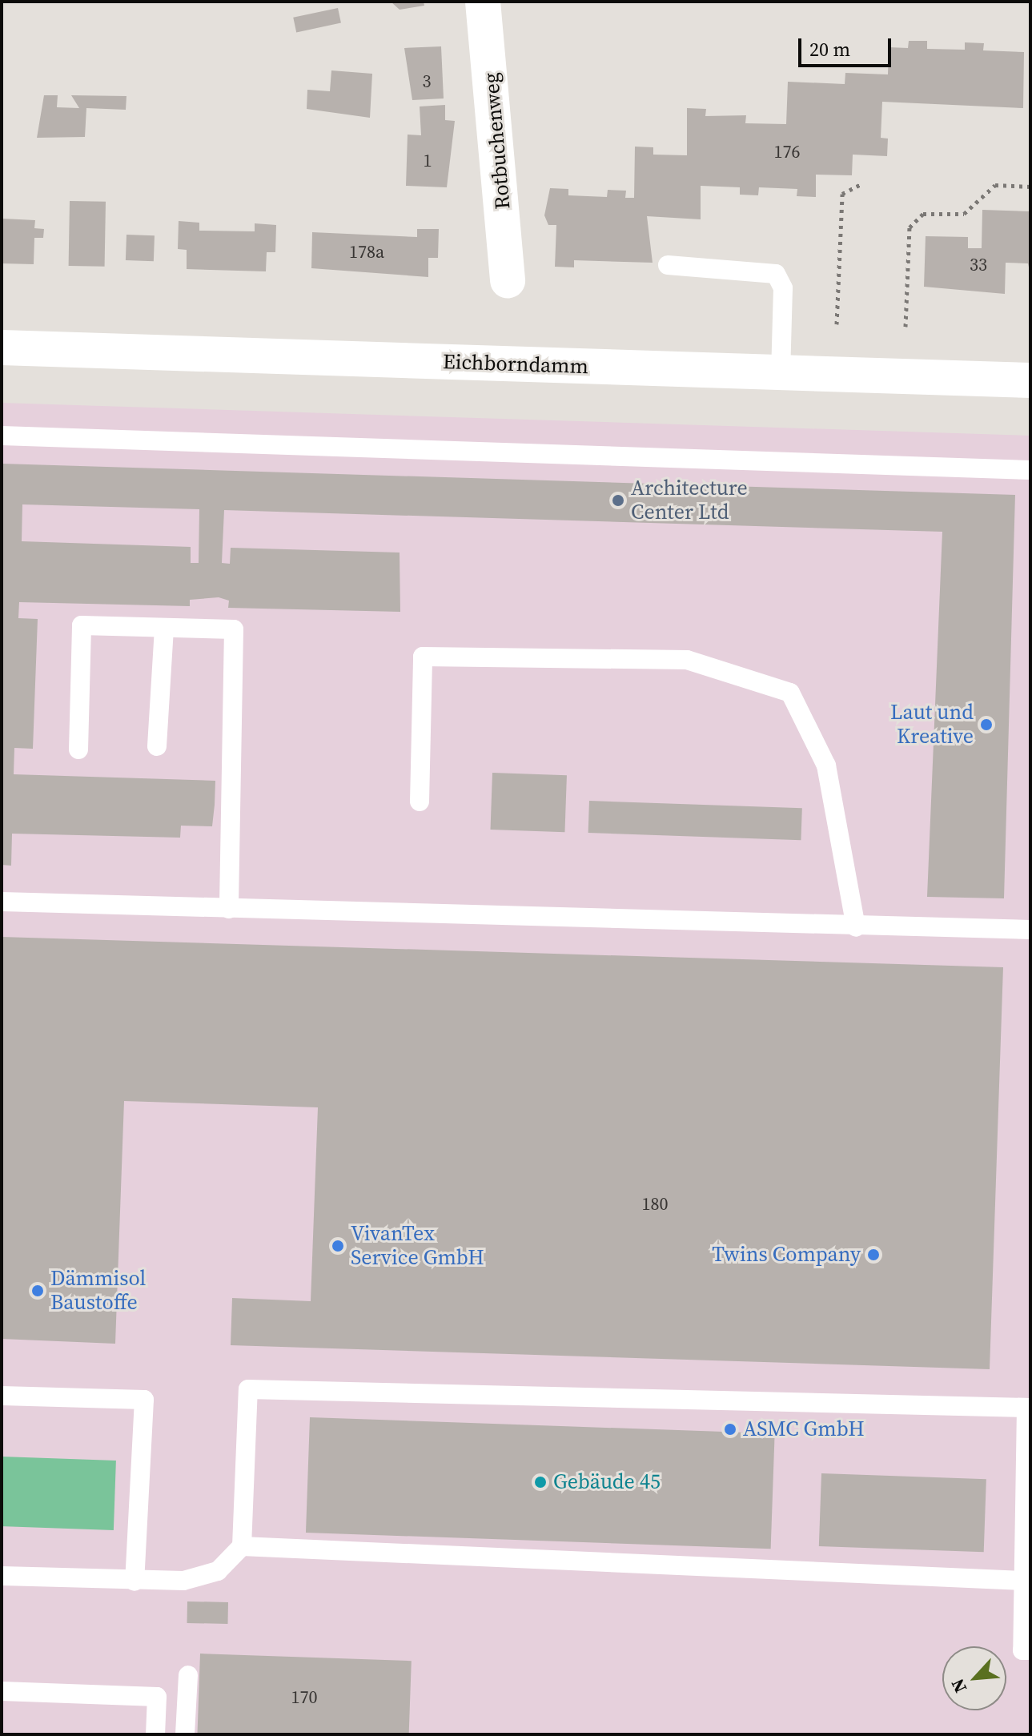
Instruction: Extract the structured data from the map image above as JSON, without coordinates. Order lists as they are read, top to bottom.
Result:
{
  "streets": {
    "main road": ["Rotbuchenweg", "Eichborndamm"]
  },
  "places": [
    "Architecture Center Ltd",
    "Laut und Kreative",
    "VivanTex Service GmbH",
    "Twins Company",
    "Dämmisol Baustoffe",
    "ASMC GmbH",
    "Gebäude 45"
  ],
  "house_numbers": [
    "3",
    "176",
    "1",
    "178a",
    "33",
    "180",
    "170"
  ],
  "scale_bar": "20 m",
  "north": "bottom left"
}
